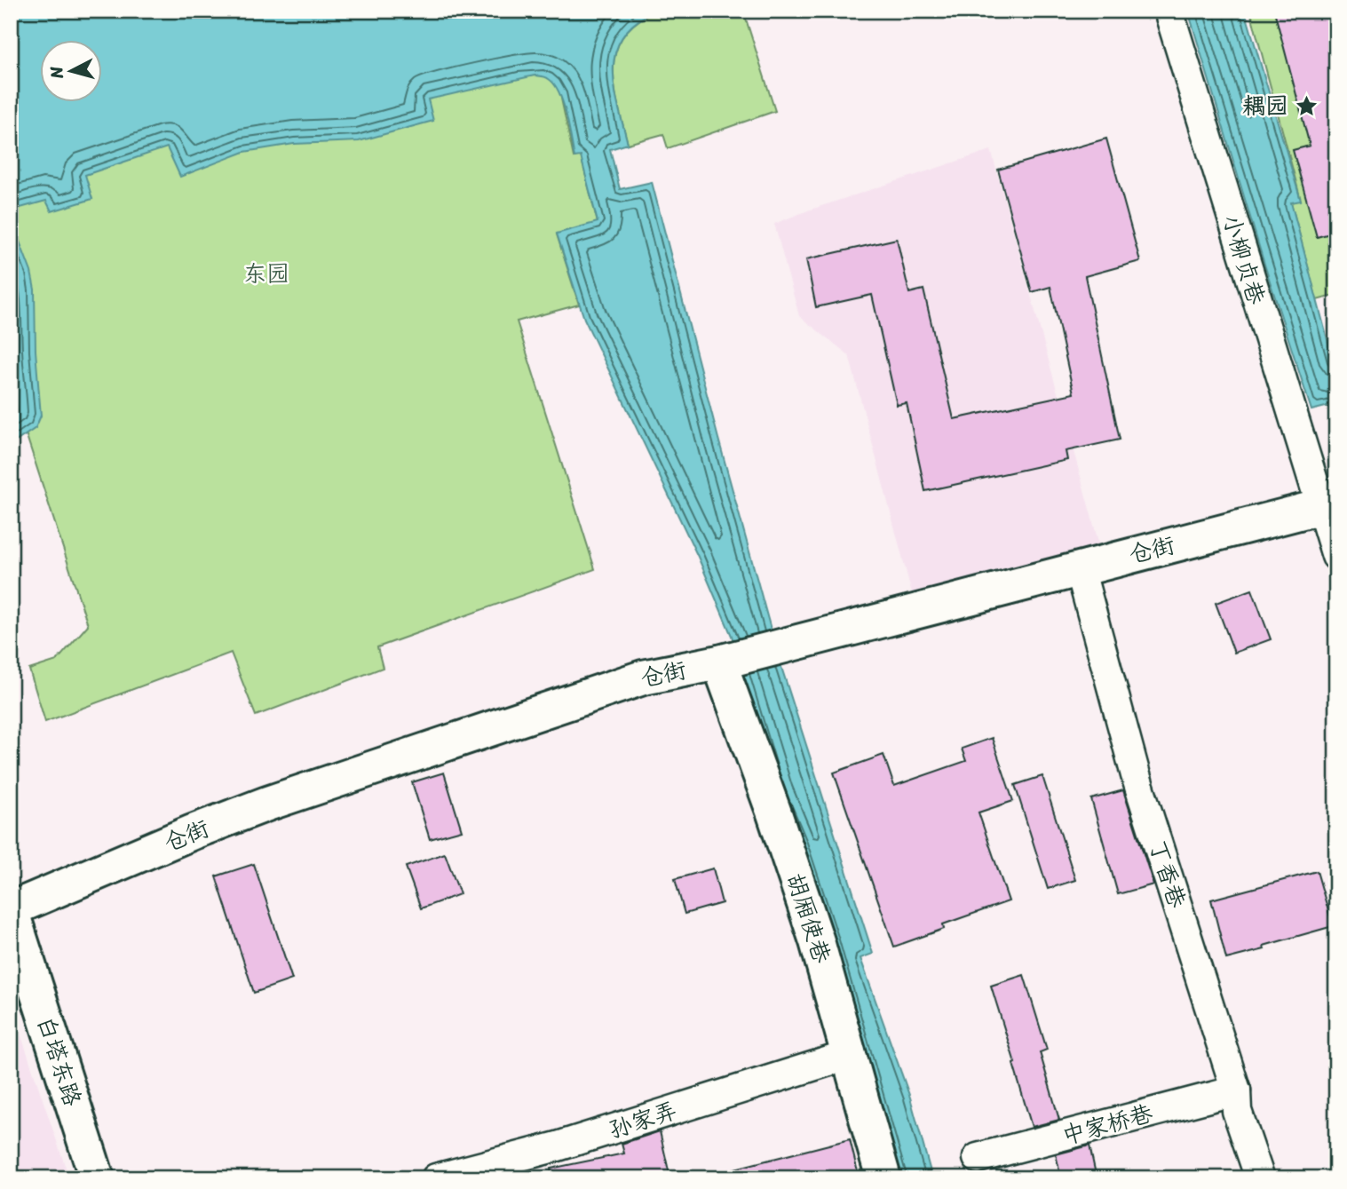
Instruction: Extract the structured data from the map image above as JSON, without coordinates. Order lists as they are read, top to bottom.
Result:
{
  "streets": {
    "street": [
      "小柳贞巷",
      "仓街",
      "丁香巷",
      "胡厢使巷",
      "白塔东路",
      "孙家弄",
      "中家桥巷"
    ]
  },
  "crossings": [
    ["小柳贞巷", "仓街"],
    ["仓街", "丁香巷"],
    ["仓街", "胡厢使巷"],
    ["仓街", "白塔东路"],
    ["丁香巷", "中家桥巷"],
    ["胡厢使巷", "孙家弄"]
  ],
  "parks": ["东园"],
  "places": {
    "place": ["耦园"]
  },
  "north": "left"
}
